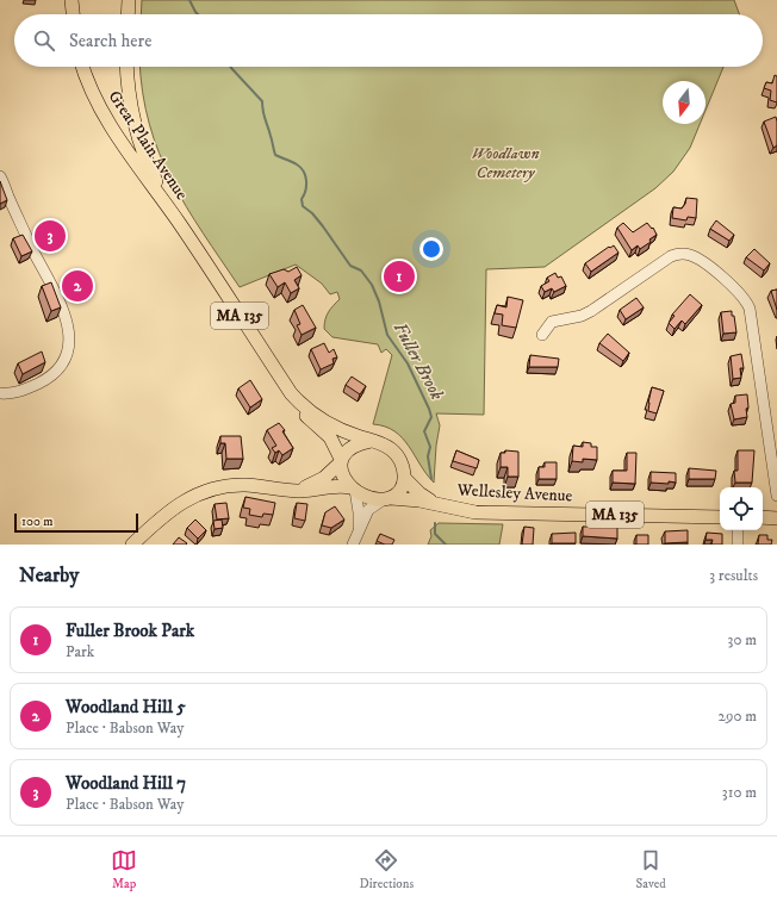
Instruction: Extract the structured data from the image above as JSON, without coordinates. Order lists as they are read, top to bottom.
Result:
{
  "streets": {
    "main road": ["Great Plain Avenue", "MA 135", "Wellesley Avenue"]
  },
  "crossings": [
    ["Great Plain Avenue", "MA 135"],
    ["Great Plain Avenue", "Wellesley Avenue"],
    ["MA 135", "Wellesley Avenue"]
  ],
  "water": ["Fuller Brook"],
  "parks": ["Woodlawn Cemetery"],
  "scale_bar": "100 m",
  "north": "bottom",
  "page": {
    "search": "Search here",
    "pins": ["3", "1", "2"],
    "scale": "100 m",
    "heading": ["Nearby", "3 results"],
    "list": [
      {
        "mark": "1",
        "name": "Fuller Brook Park",
        "note": "Park",
        "value": "30 m"
      },
      {
        "mark": "2",
        "name": "Woodland Hill 5",
        "note": "Place · Babson Way",
        "value": "290 m"
      },
      {
        "mark": "3",
        "name": "Woodland Hill 7",
        "note": "Place · Babson Way",
        "value": "310 m"
      }
    ],
    "nav": ["Map", "Directions", "Saved"]
  }
}
